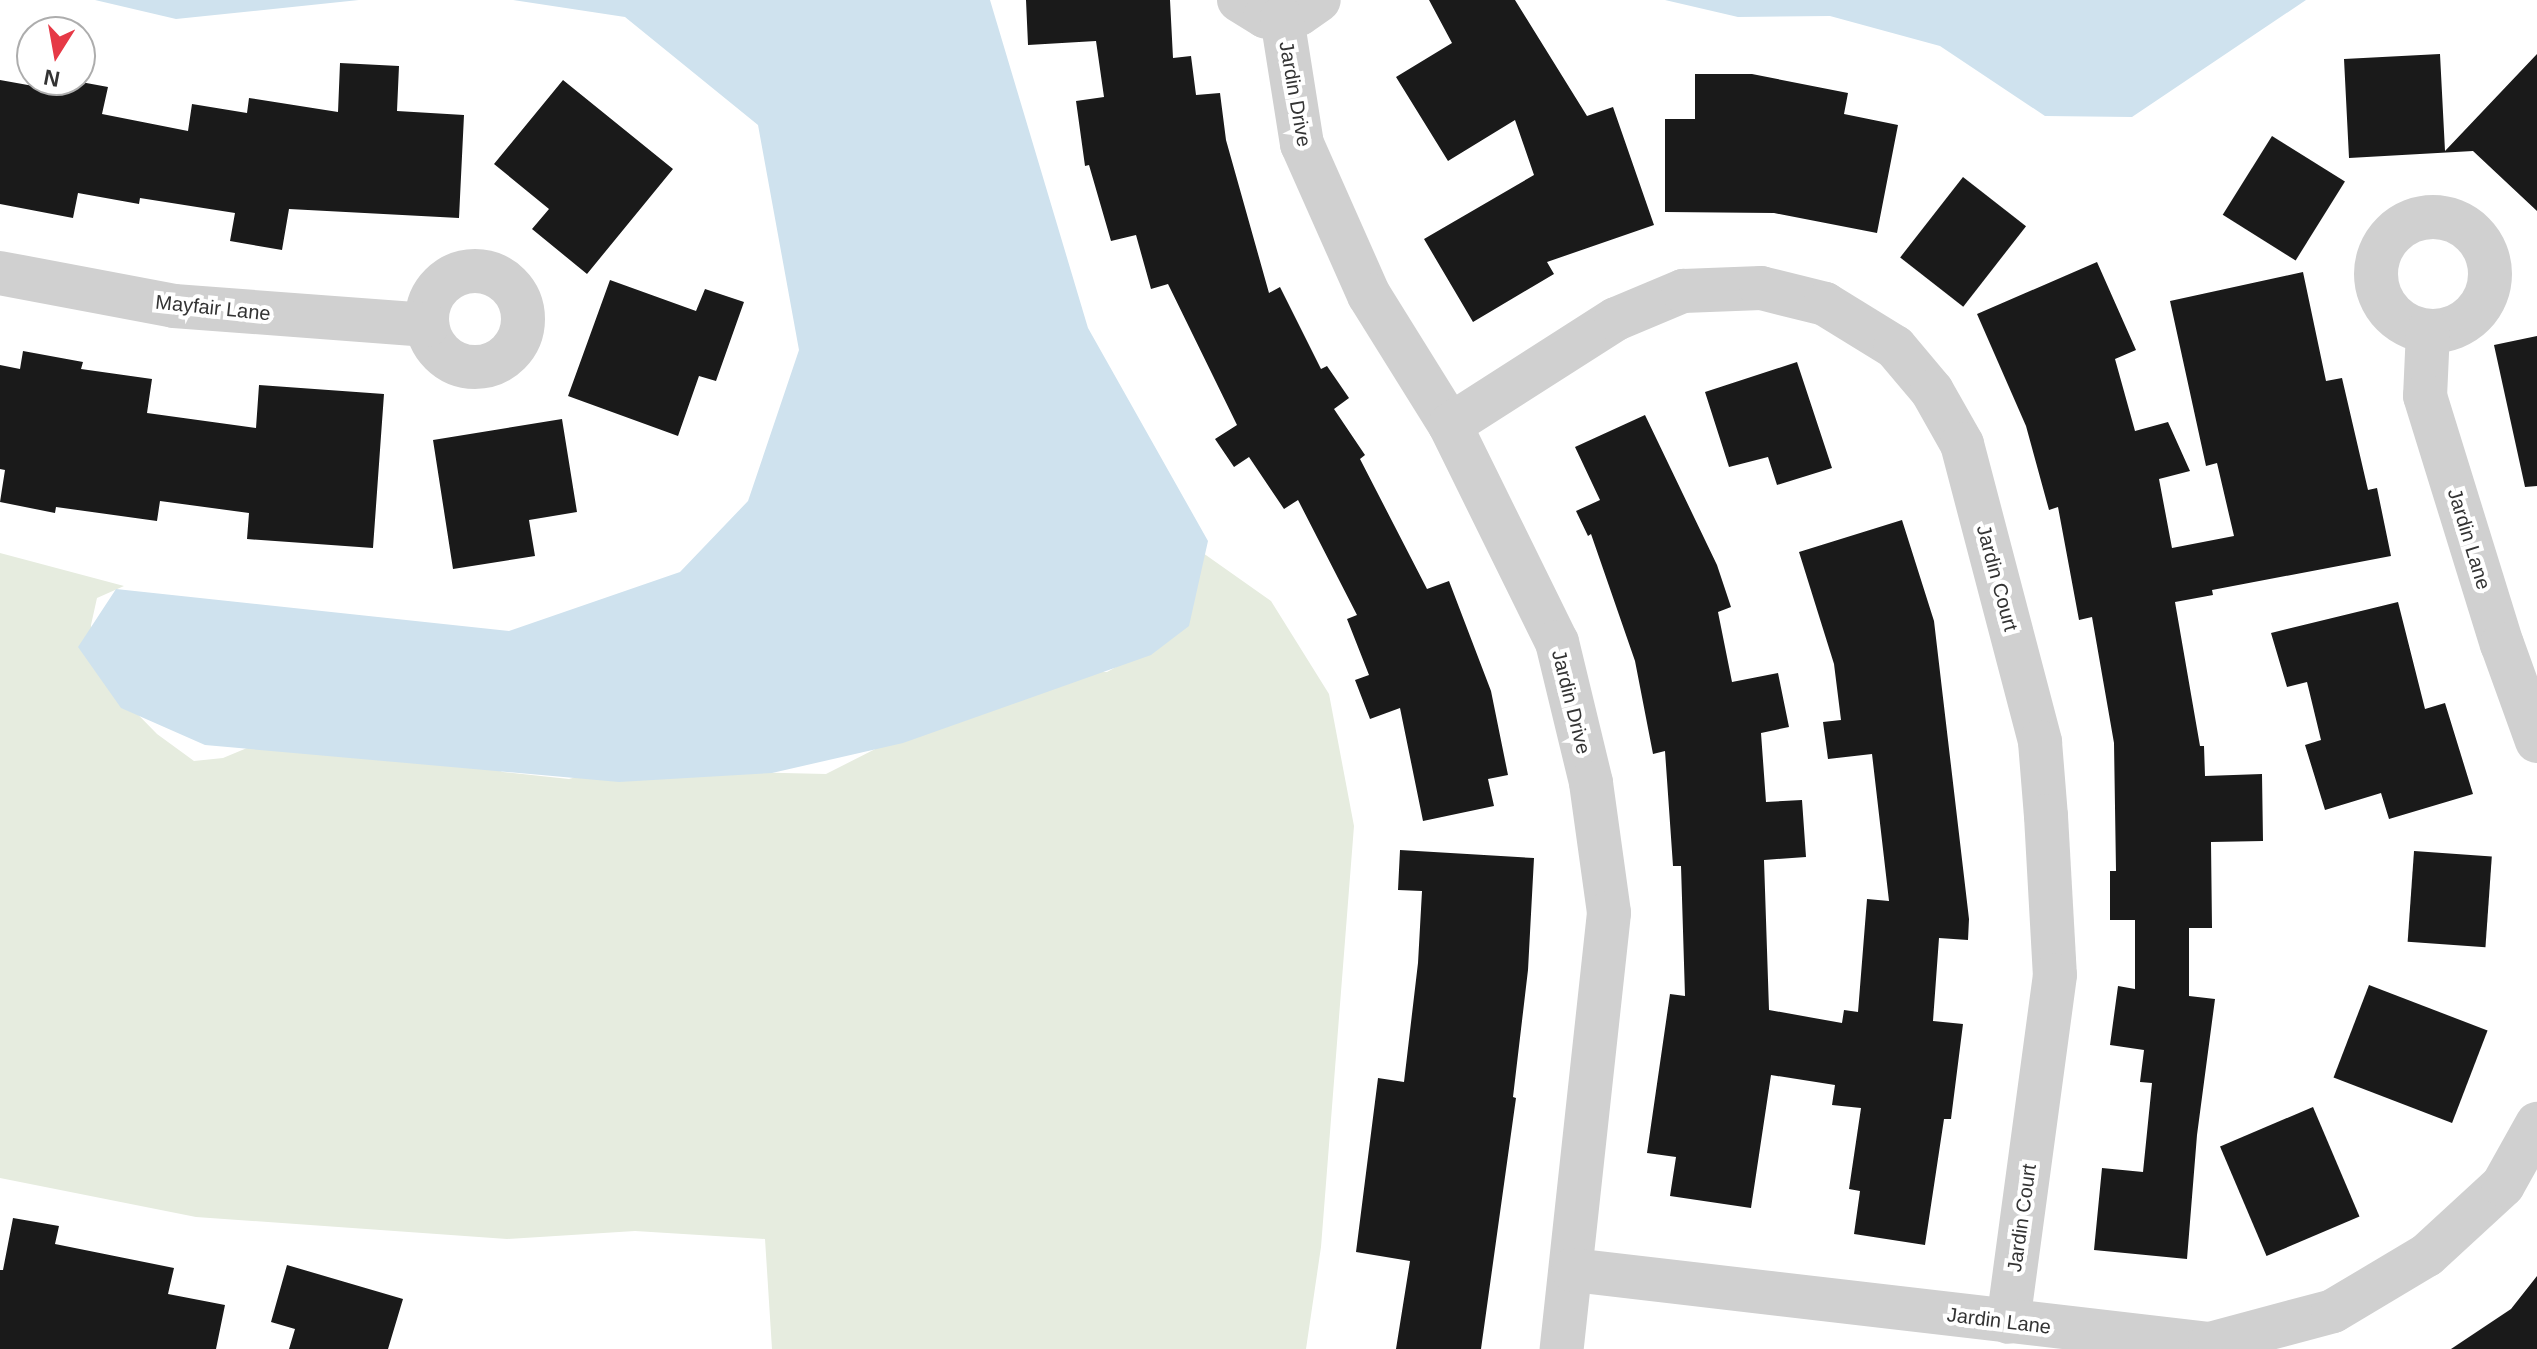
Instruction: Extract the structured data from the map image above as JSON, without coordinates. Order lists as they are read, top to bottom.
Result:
{
  "streets": {
    "street": [
      "Jardin Drive",
      "Mayfair Lane",
      "Jardin Lane",
      "Jardin Court"
    ]
  },
  "crossings": [
    ["Jardin Drive", "Jardin Lane"],
    ["Jardin Drive", "Jardin Court"],
    ["Jardin Lane", "Jardin Court"]
  ],
  "north": "bottom"
}
